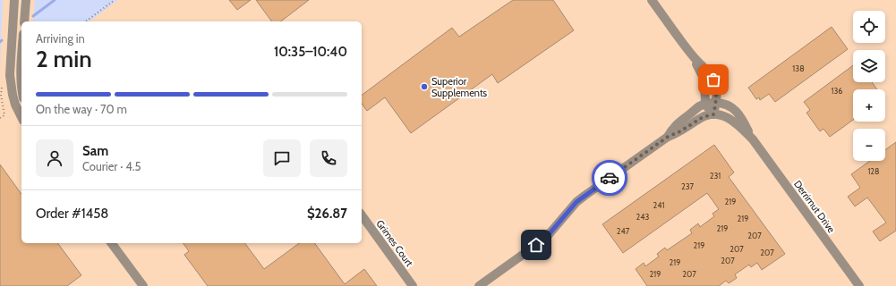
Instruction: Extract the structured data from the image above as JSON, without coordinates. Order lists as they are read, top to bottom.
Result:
{
  "streets": {
    "street": ["Derrimut Drive", "Grimes Court"]
  },
  "places": ["Superior Supplements"],
  "house_numbers": [
    "138",
    "136",
    "128",
    "231",
    "237",
    "219",
    "241",
    "243",
    "219",
    "219",
    "247",
    "207",
    "219",
    "207",
    "207",
    "207",
    "219",
    "219",
    "207"
  ],
  "page": {
    "map_buttons": ["+", "−"],
    "heading": ["2 min", "Arriving in", "10:35–10:40"],
    "panel": [
      "Sam",
      "Courier · 4.5",
      "Order #1458",
      "$26.87"
    ],
    "bar": "On the way · 70 m"
  }
}
